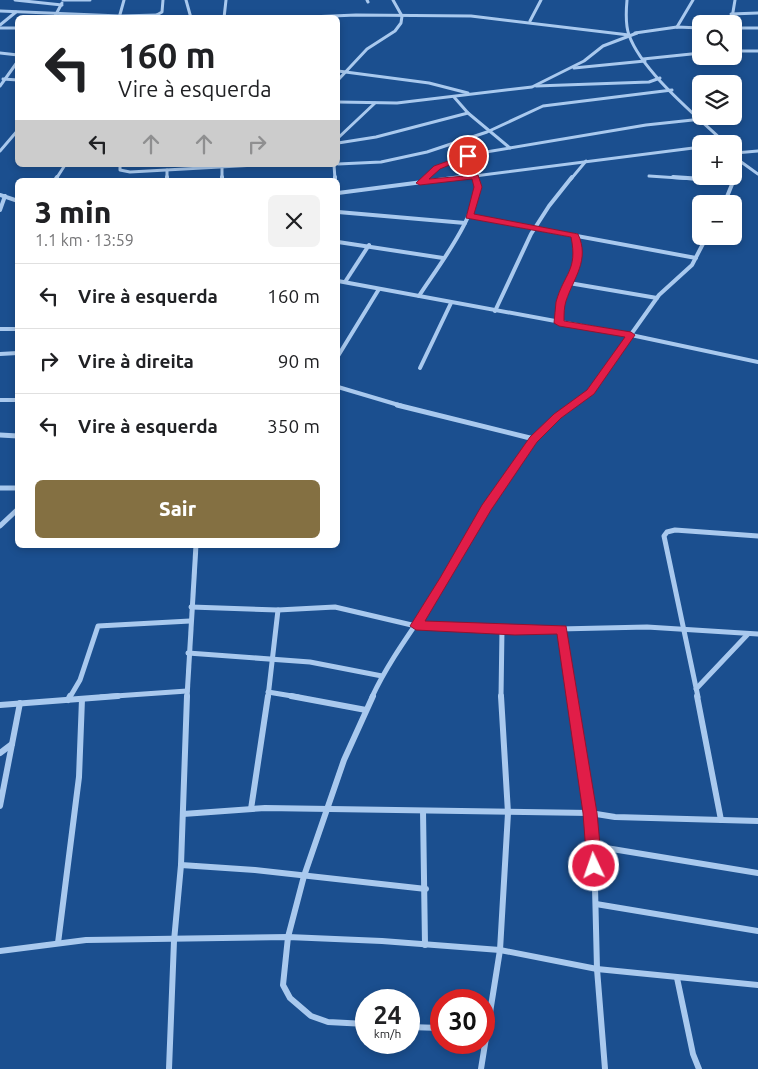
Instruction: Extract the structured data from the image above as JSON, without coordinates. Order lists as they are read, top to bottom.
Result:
{
  "page": {
    "map_buttons": ["+", "−"],
    "turn": ["160 m", "Vire à esquerda"],
    "heading": ["3 min", "1.1 km · 13:59"],
    "list": [
      {
        "name": "Vire à esquerda",
        "value": "160 m"
      },
      {
        "name": "Vire à direita",
        "value": "90 m"
      },
      {
        "name": "Vire à esquerda",
        "value": "350 m"
      }
    ],
    "buttons": "Sair",
    "speed": "24 km/h",
    "limit": "30"
  }
}
